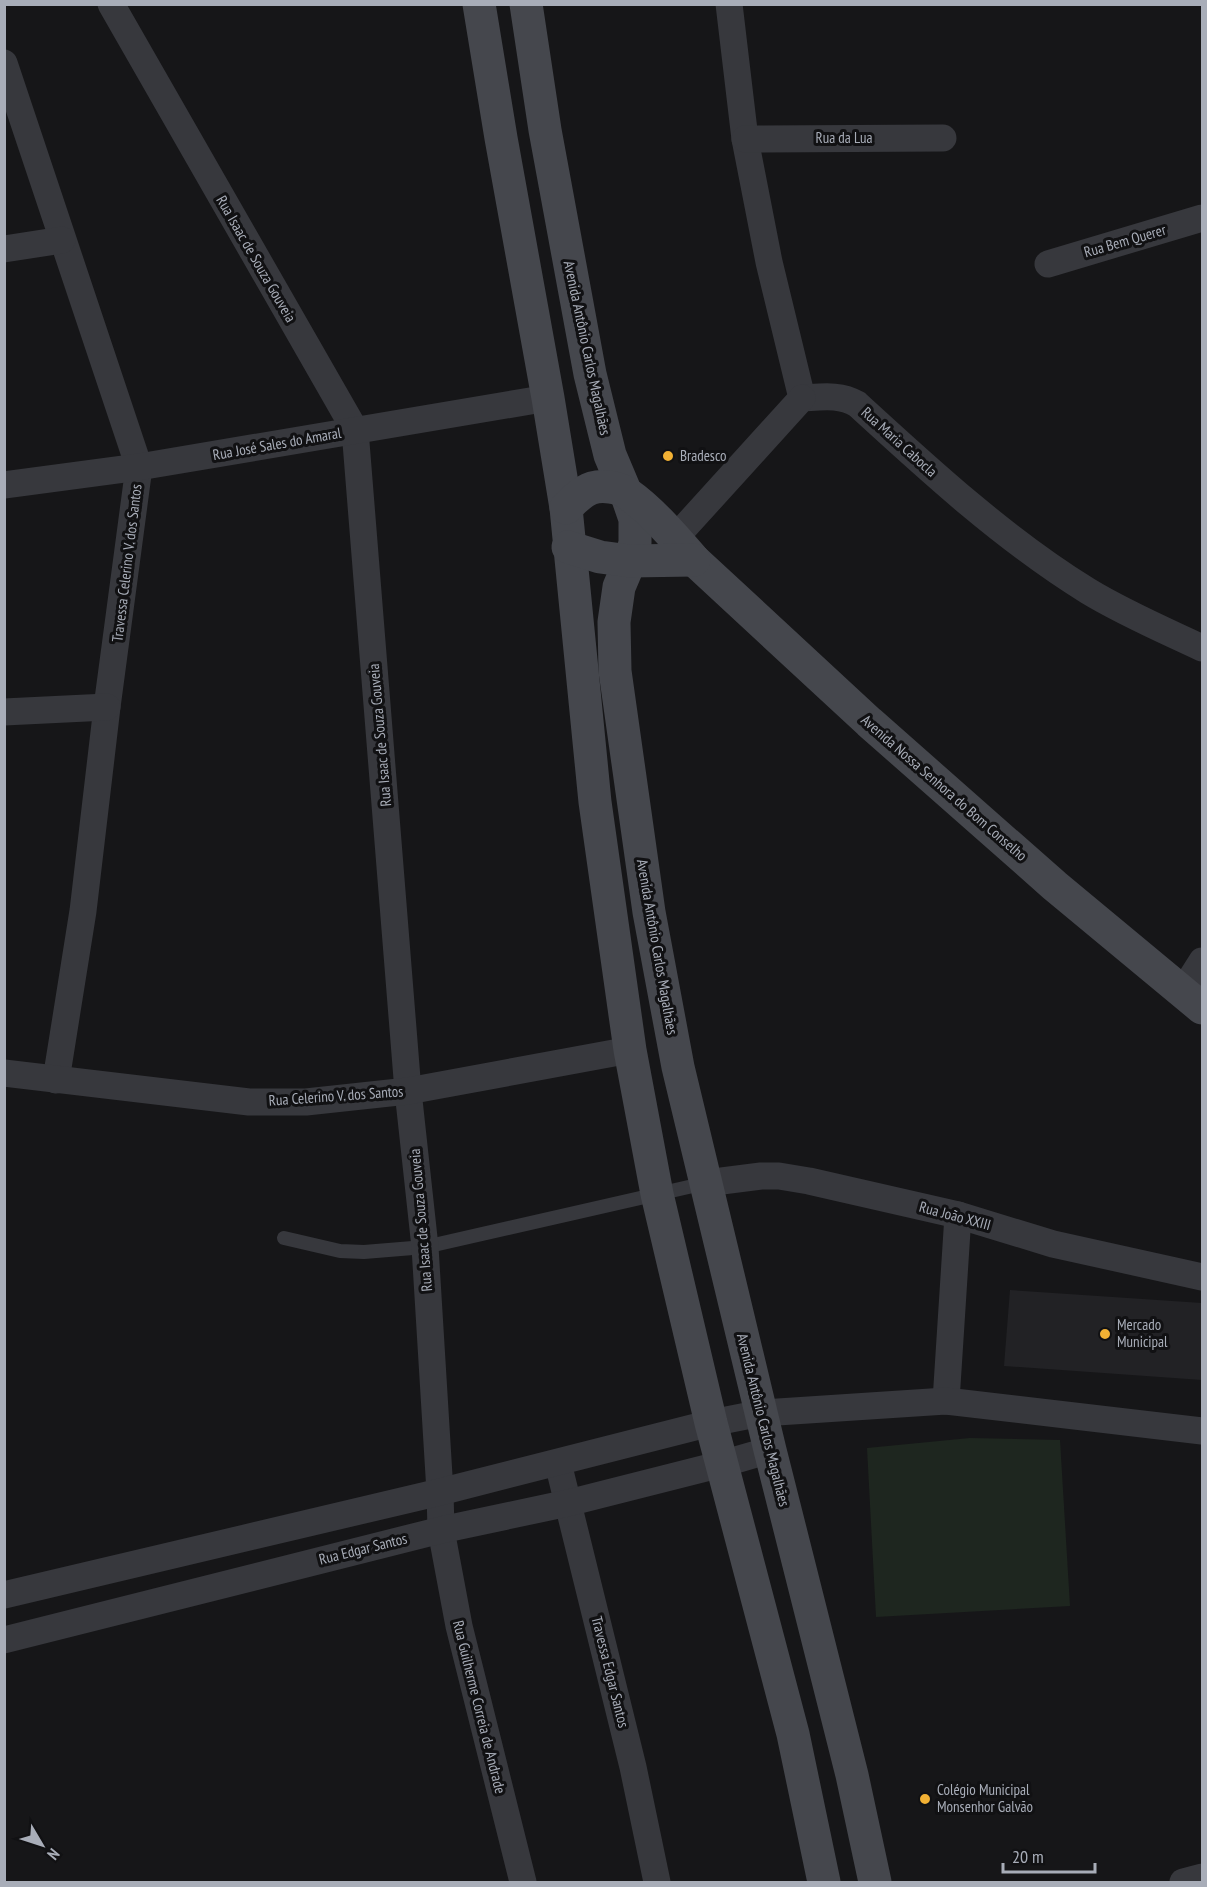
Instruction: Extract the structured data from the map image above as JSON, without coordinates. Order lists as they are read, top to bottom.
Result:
{
  "streets": {
    "main road": ["Avenida Antônio Carlos Magalhães", "Avenida Nossa Senhora do Bom Conselho"],
    "street": [
      "Rua da Lua",
      "Rua Bem Querer",
      "Rua Isaac de Souza Gouveia",
      "Rua Maria Cabocla",
      "Rua José Sales do Amaral",
      "Travessa Celerino V. dos Santos",
      "Rua Celerino V. dos Santos",
      "Rua João XXIII",
      "Rua Edgar Santos",
      "Travessa Edgar Santos",
      "Rua Guilherme Correia de Andrade"
    ]
  },
  "crossings": [
    ["Rua Isaac de Souza Gouveia", "Rua José Sales do Amaral"],
    ["Rua Isaac de Souza Gouveia", "Rua Celerino V. dos Santos"],
    ["Rua Isaac de Souza Gouveia", "Rua Edgar Santos"],
    ["Rua Isaac de Souza Gouveia", "Rua Guilherme Correia de Andrade"],
    ["Avenida Antônio Carlos Magalhães", "Avenida Nossa Senhora do Bom Conselho"],
    ["Avenida Antônio Carlos Magalhães", "Rua João XXIII"],
    ["Avenida Antônio Carlos Magalhães", "Rua Edgar Santos"],
    ["Rua José Sales do Amaral", "Travessa Celerino V. dos Santos"],
    ["Travessa Celerino V. dos Santos", "Rua Celerino V. dos Santos"],
    ["Rua Edgar Santos", "Travessa Edgar Santos"],
    ["Rua Edgar Santos", "Rua Guilherme Correia de Andrade"]
  ],
  "places": ["Bradesco", "Mercado Municipal", "Colégio Municipal Monsenhor Galvão"],
  "scale_bar": "20 m",
  "north": "bottom right"
}
